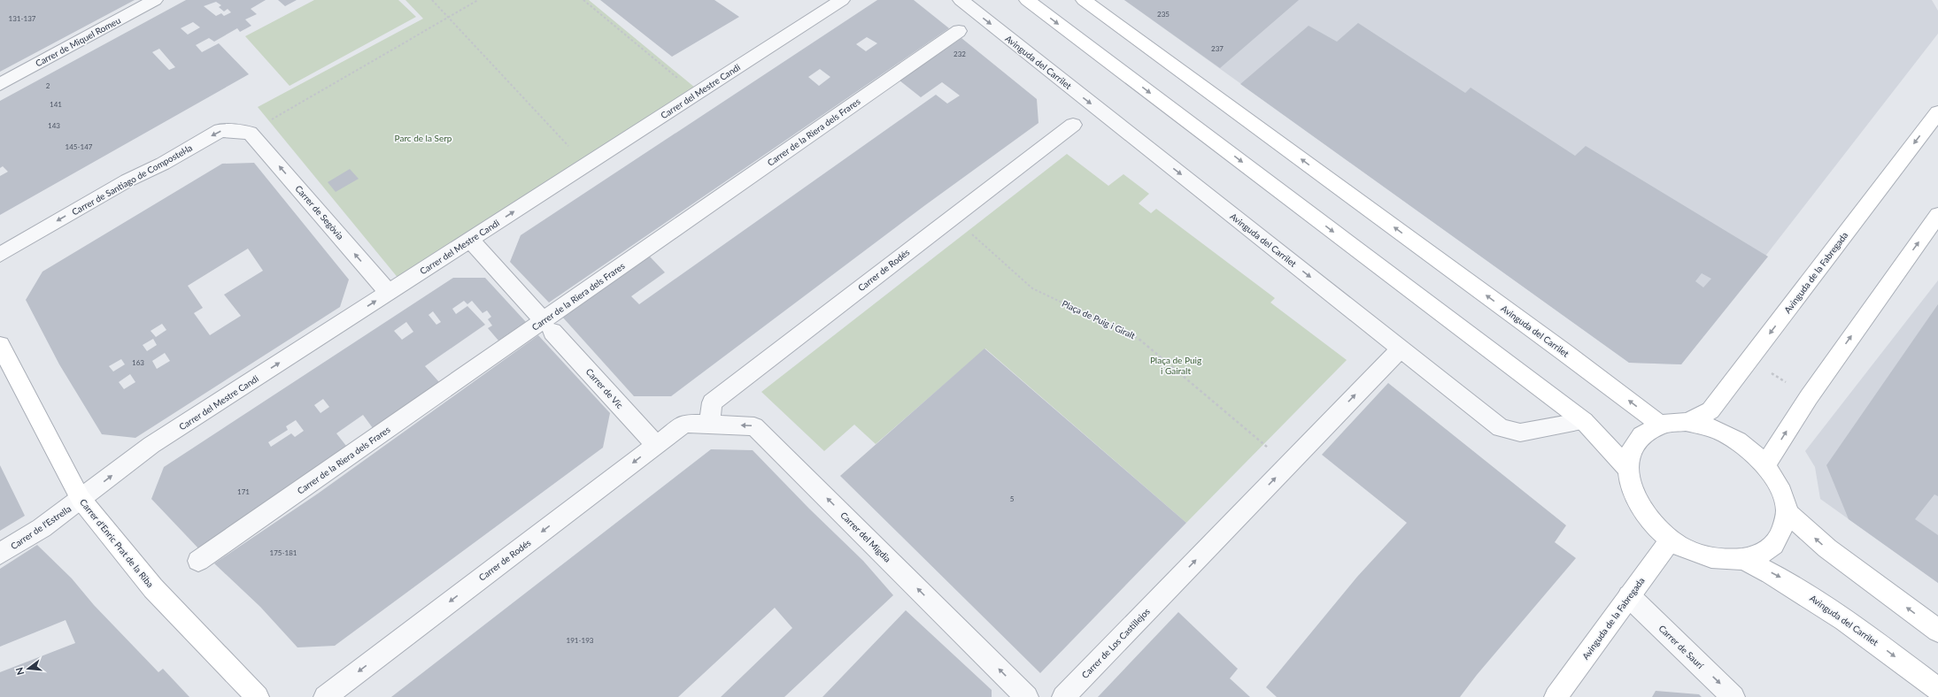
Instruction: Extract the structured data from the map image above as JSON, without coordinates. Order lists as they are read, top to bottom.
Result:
{
  "streets": {
    "main road": ["Avinguda del Carrilet", "Avinguda de la Fabregada", "Carrer d'Enric Prat de la Riba"],
    "street": [
      "Carrer de Miquel Romeu",
      "Carrer del Mestre Candi",
      "Carrer de la Riera dels Frares",
      "Carrer de Santiago de Compostel·la",
      "Carrer de Segòvia",
      "Carrer de Rodés",
      "Carrer de Vic",
      "Carrer de l'Estrella",
      "Carrer del Migdia",
      "Carrer de Los Castillejos",
      "Carrer de Saurí"
    ],
    "path": ["Plaça de Puig i Giralt"]
  },
  "crossings": [
    ["Avinguda del Carrilet", "Carrer de Los Castillejos"],
    ["Carrer del Mestre Candi", "Carrer de Segòvia"],
    ["Carrer del Mestre Candi", "Carrer de Vic"],
    ["Carrer del Mestre Candi", "Carrer de l'Estrella"],
    ["Carrer del Mestre Candi", "Carrer d'Enric Prat de la Riba"],
    ["Carrer de la Riera dels Frares", "Carrer de Vic"],
    ["Carrer de Santiago de Compostel·la", "Carrer de Segòvia"],
    ["Carrer de Rodés", "Plaça de Puig i Giralt"],
    ["Carrer de Rodés", "Carrer de Vic"],
    ["Carrer de Rodés", "Carrer del Migdia"],
    ["Avinguda de la Fabregada", "Carrer de Saurí"],
    ["Carrer de l'Estrella", "Carrer d'Enric Prat de la Riba"]
  ],
  "one_way": [
    "Carrer del Mestre Candi",
    "Carrer de Santiago de Compostel·la",
    "Carrer de Segòvia",
    "Carrer de Rodés",
    "Carrer del Migdia",
    "Carrer de Los Castillejos",
    "Carrer de Saurí"
  ],
  "parks": ["Parc de la Serp", "Plaça de Puig i Gairalt"],
  "house_numbers": [
    "235",
    "131-137",
    "237",
    "232",
    "2",
    "141",
    "143",
    "145-147",
    "163",
    "171",
    "5",
    "175-181",
    "191-193"
  ],
  "north": "left"
}
